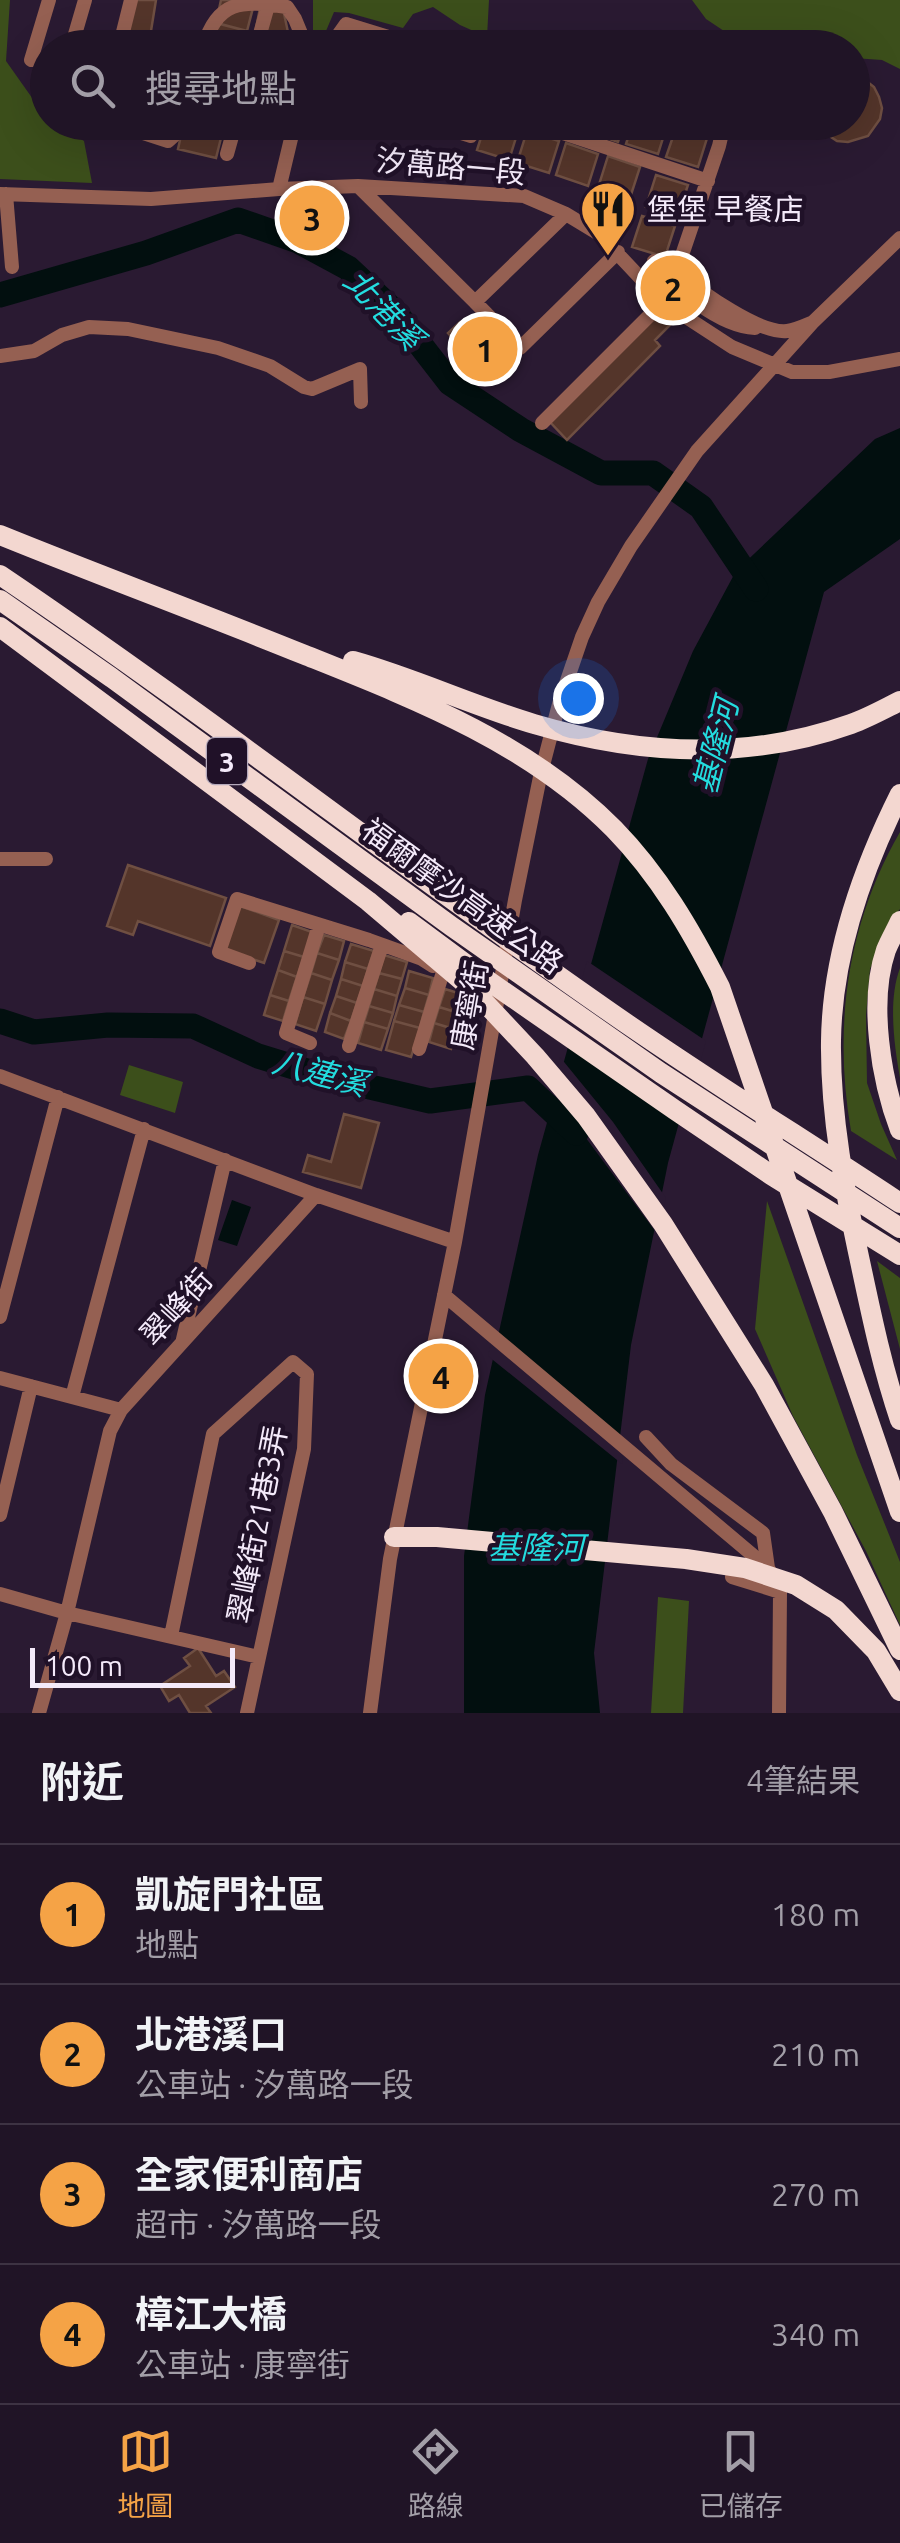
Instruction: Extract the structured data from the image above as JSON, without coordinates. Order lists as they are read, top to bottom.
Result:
{
  "streets": {
    "highway": ["3", "福爾摩沙高速公路"],
    "street": [
      "汐萬路一段",
      "康寧街",
      "翠峰街",
      "翠峰街21巷3弄"
    ]
  },
  "water": ["北港溪", "基隆河", "八連溪"],
  "places": {
    "restaurant": ["堡堡 早餐店"]
  },
  "scale_bar": "100 m",
  "page": {
    "search": "搜尋地點",
    "pins": [
      "3",
      "2",
      "1",
      "4"
    ],
    "scale": "100 m",
    "heading": ["附近", "4筆結果"],
    "list": [
      {
        "mark": "1",
        "name": "凱旋門社區",
        "note": "地點",
        "value": "180 m"
      },
      {
        "mark": "2",
        "name": "北港溪口",
        "note": "公車站 · 汐萬路一段",
        "value": "210 m"
      },
      {
        "mark": "3",
        "name": "全家便利商店",
        "note": "超市 · 汐萬路一段",
        "value": "270 m"
      },
      {
        "mark": "4",
        "name": "樟江大橋",
        "note": "公車站 · 康寧街",
        "value": "340 m"
      }
    ],
    "nav": ["地圖", "路線", "已儲存"]
  }
}
